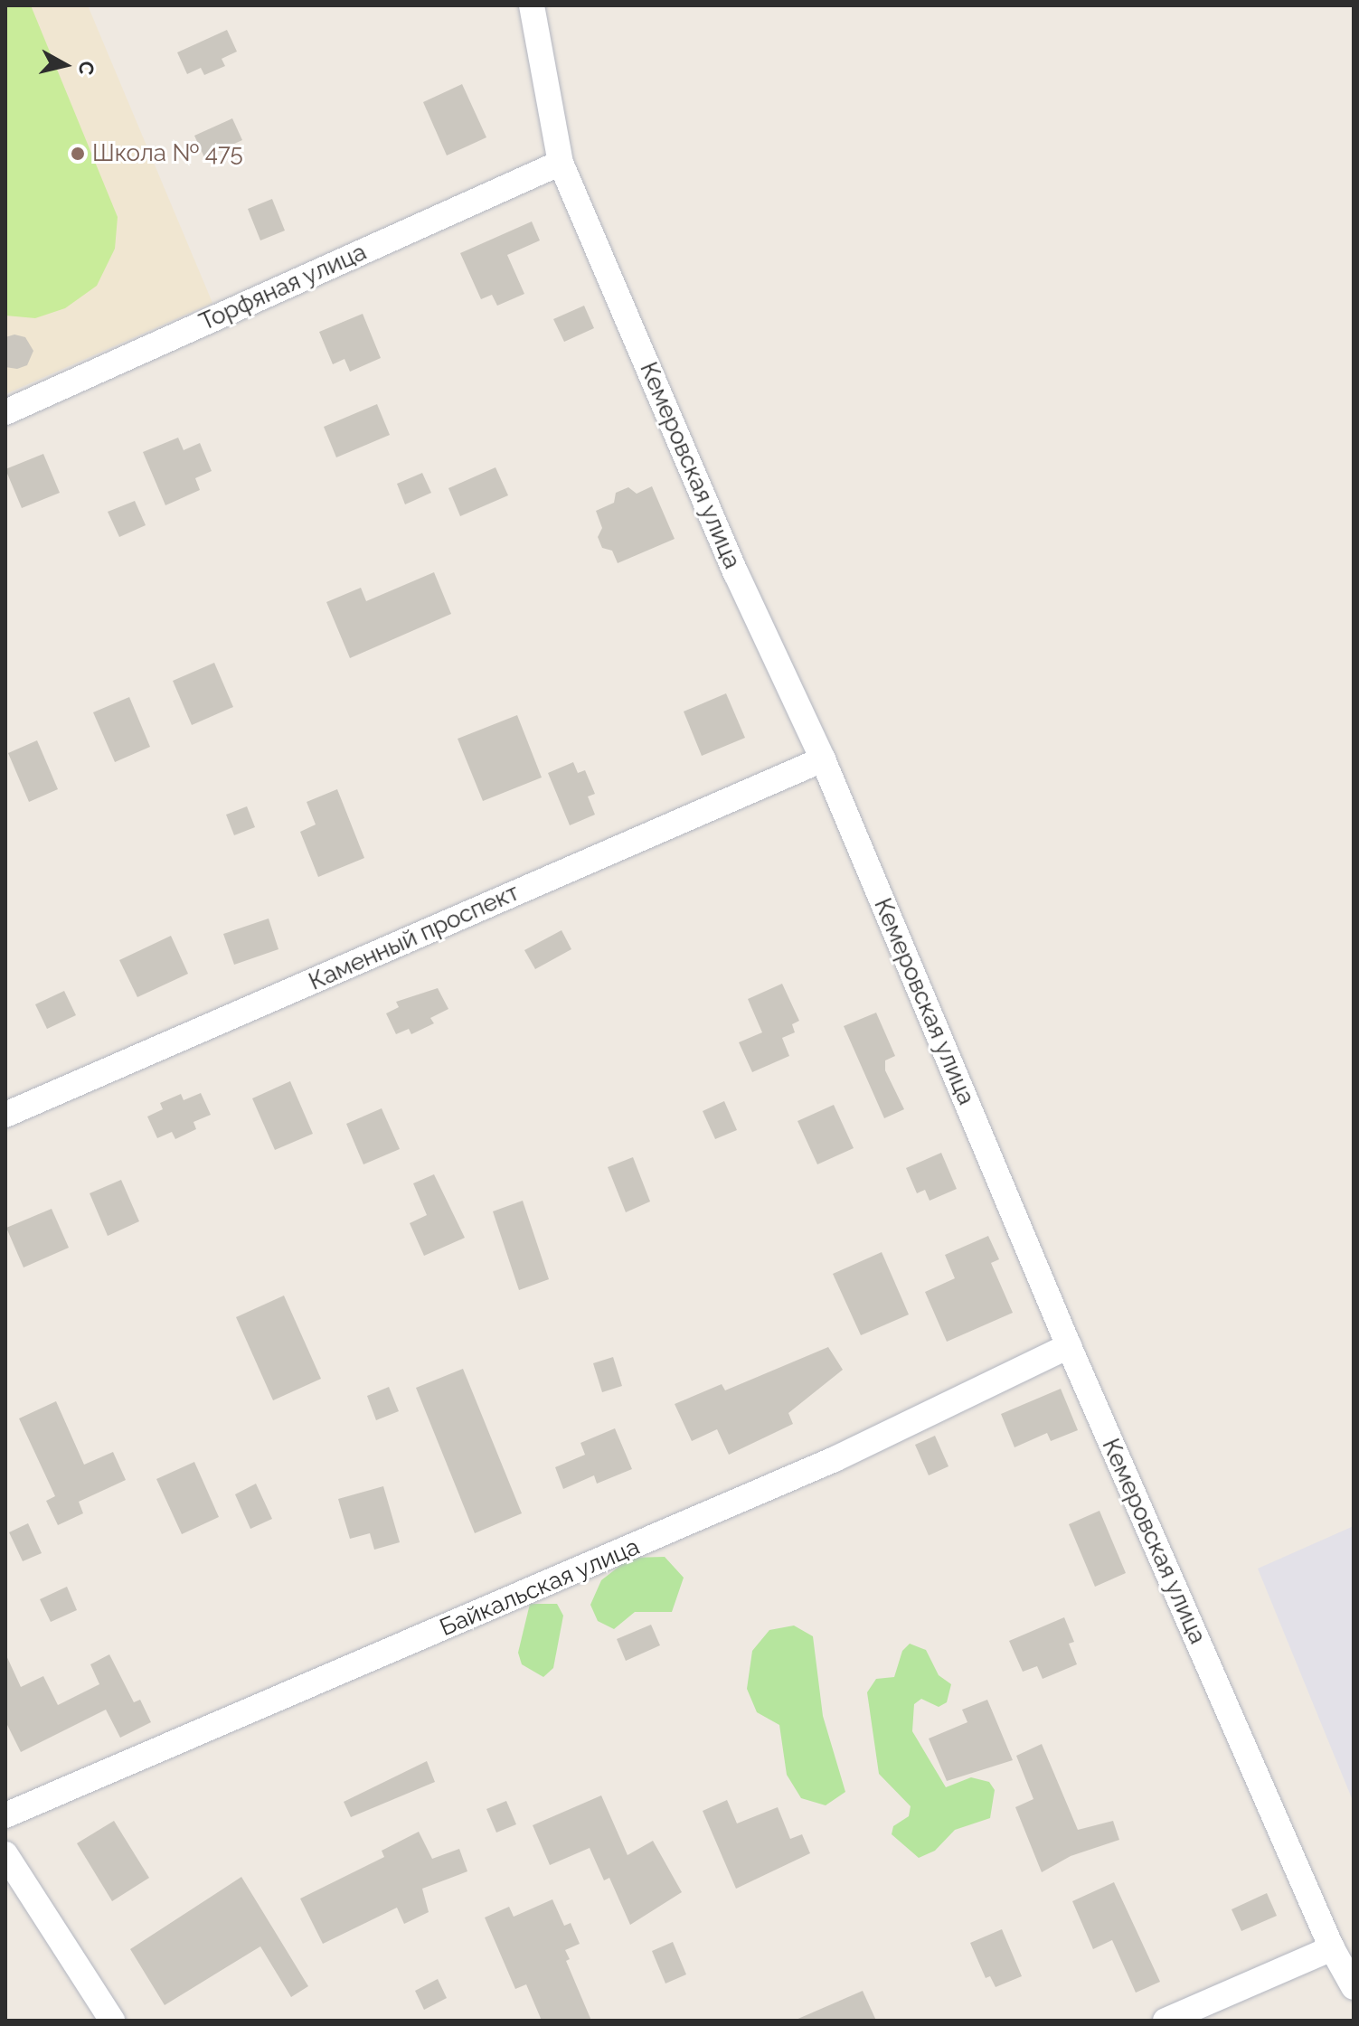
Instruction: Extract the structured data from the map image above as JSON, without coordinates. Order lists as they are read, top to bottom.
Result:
{
  "streets": {
    "street": [
      "Торфяная улица",
      "Кемеровская улица",
      "Каменный проспект",
      "Байкальская улица"
    ]
  },
  "crossings": [
    ["Торфяная улица", "Кемеровская улица"],
    ["Кемеровская улица", "Каменный проспект"],
    ["Кемеровская улица", "Байкальская улица"]
  ],
  "places": ["Школа № 475"],
  "north": "right"
}
